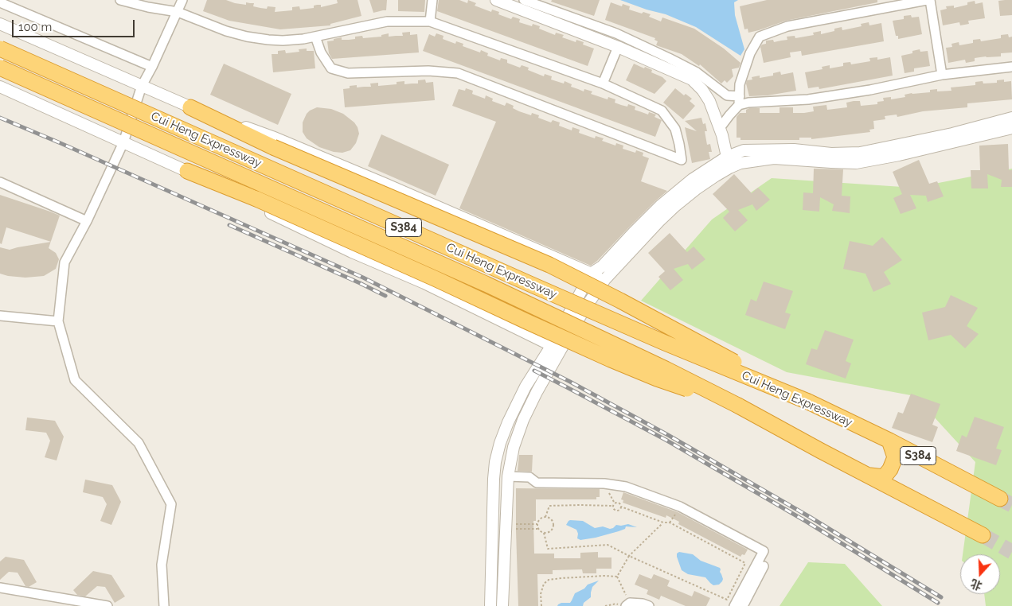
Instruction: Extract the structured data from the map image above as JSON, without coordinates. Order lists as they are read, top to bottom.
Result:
{
  "streets": {
    "highway": ["Cui Heng Expressway", "S384"]
  },
  "scale_bar": "100 m",
  "north": "bottom"
}
